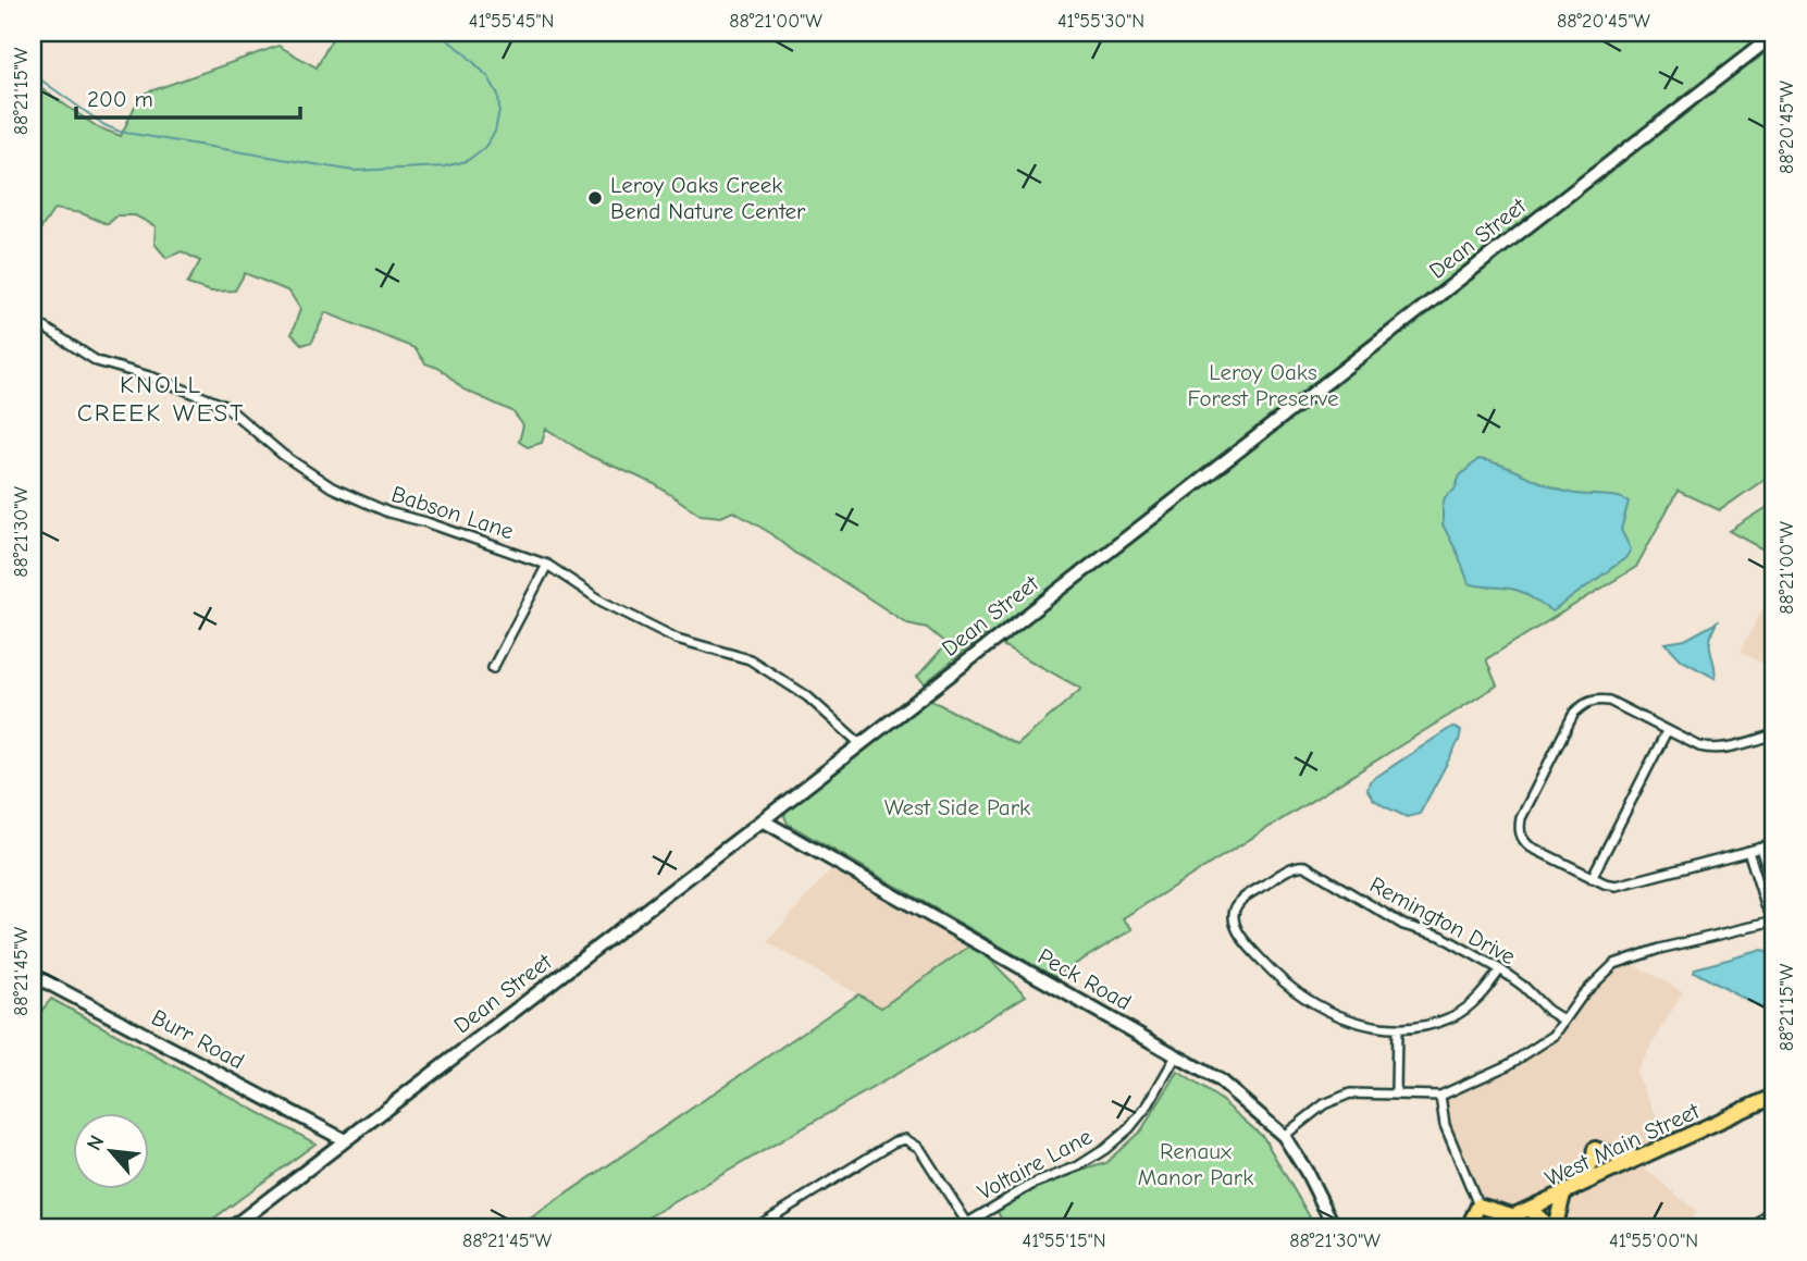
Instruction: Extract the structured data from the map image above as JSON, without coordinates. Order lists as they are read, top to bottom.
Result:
{
  "streets": {
    "main road": ["West Main Street"],
    "street": [
      "Dean Street",
      "Babson Lane",
      "Remington Drive",
      "Peck Road",
      "Burr Road",
      "Voltaire Lane"
    ]
  },
  "crossings": [
    ["Dean Street", "Babson Lane"],
    ["Dean Street", "Peck Road"],
    ["Dean Street", "Burr Road"],
    ["Peck Road", "Voltaire Lane"]
  ],
  "districts": ["KNOLL CREEK WEST"],
  "parks": ["Leroy Oaks Forest Preserve", "West Side Park", "Renaux Manor Park"],
  "places": ["Leroy Oaks Creek Bend Nature Center"],
  "scale_bar": "200 m",
  "north": "top left",
  "coordinates": [
    "41°55'45\"N",
    "88°21'00\"W",
    "41°55'30\"N",
    "88°20'45\"W",
    "88°21'15\"W",
    "88°21'30\"W",
    "88°21'45\"W",
    "41°55'15\"N",
    "41°55'00\"N"
  ]
}
